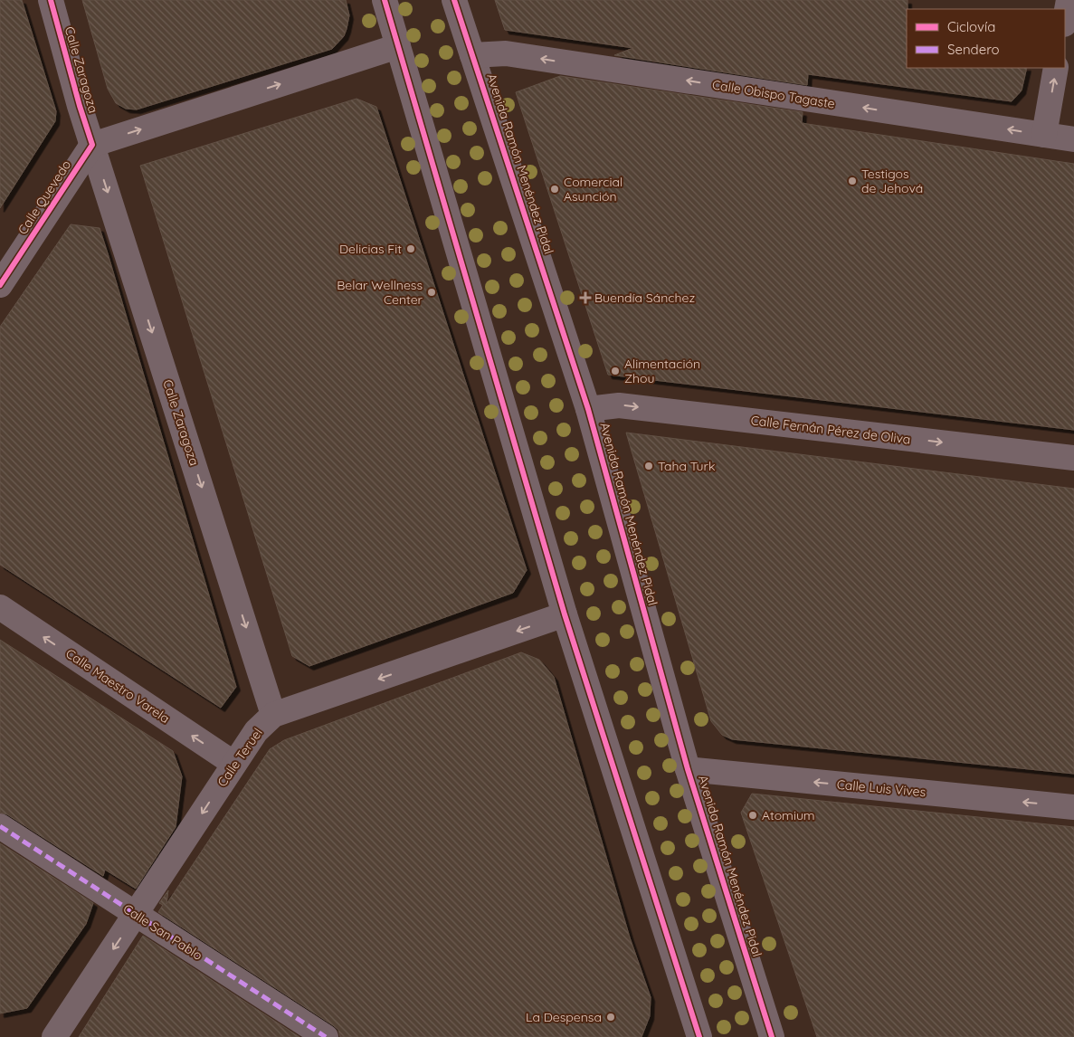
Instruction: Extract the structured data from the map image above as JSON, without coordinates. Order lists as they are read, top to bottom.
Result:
{
  "streets": {
    "street": [
      "Calle Zaragoza",
      "Calle Obispo Tagaste",
      "Avenida Ramón Menéndez Pidal",
      "Calle Quevedo",
      "Calle Fernán Pérez de Oliva",
      "Calle Maestro Varela",
      "Calle Teruel",
      "Calle Luis Vives",
      "Calle San Pablo"
    ]
  },
  "crossings": [
    ["Calle Zaragoza", "Calle Quevedo"],
    ["Calle Zaragoza", "Calle Teruel"],
    ["Calle Obispo Tagaste", "Avenida Ramón Menéndez Pidal"],
    ["Avenida Ramón Menéndez Pidal", "Calle Fernán Pérez de Oliva"],
    ["Avenida Ramón Menéndez Pidal", "Calle Luis Vives"],
    ["Calle Maestro Varela", "Calle Teruel"],
    ["Calle Teruel", "Calle San Pablo"]
  ],
  "one_way": [
    "Calle Zaragoza",
    "Calle Obispo Tagaste",
    "Calle Fernán Pérez de Oliva",
    "Calle Maestro Varela",
    "Calle Teruel",
    "Calle Luis Vives"
  ],
  "places": {
    "other": [
      "Testigos de Jehová",
      "Comercial Asunción",
      "Delicias Fit",
      "Belar Wellness Center",
      "Alimentación Zhou",
      "Taha Turk",
      "Atomium",
      "La Despensa"
    ],
    "health": ["Buendía Sánchez"]
  },
  "legend": ["Ciclovía", "Sendero"]
}
